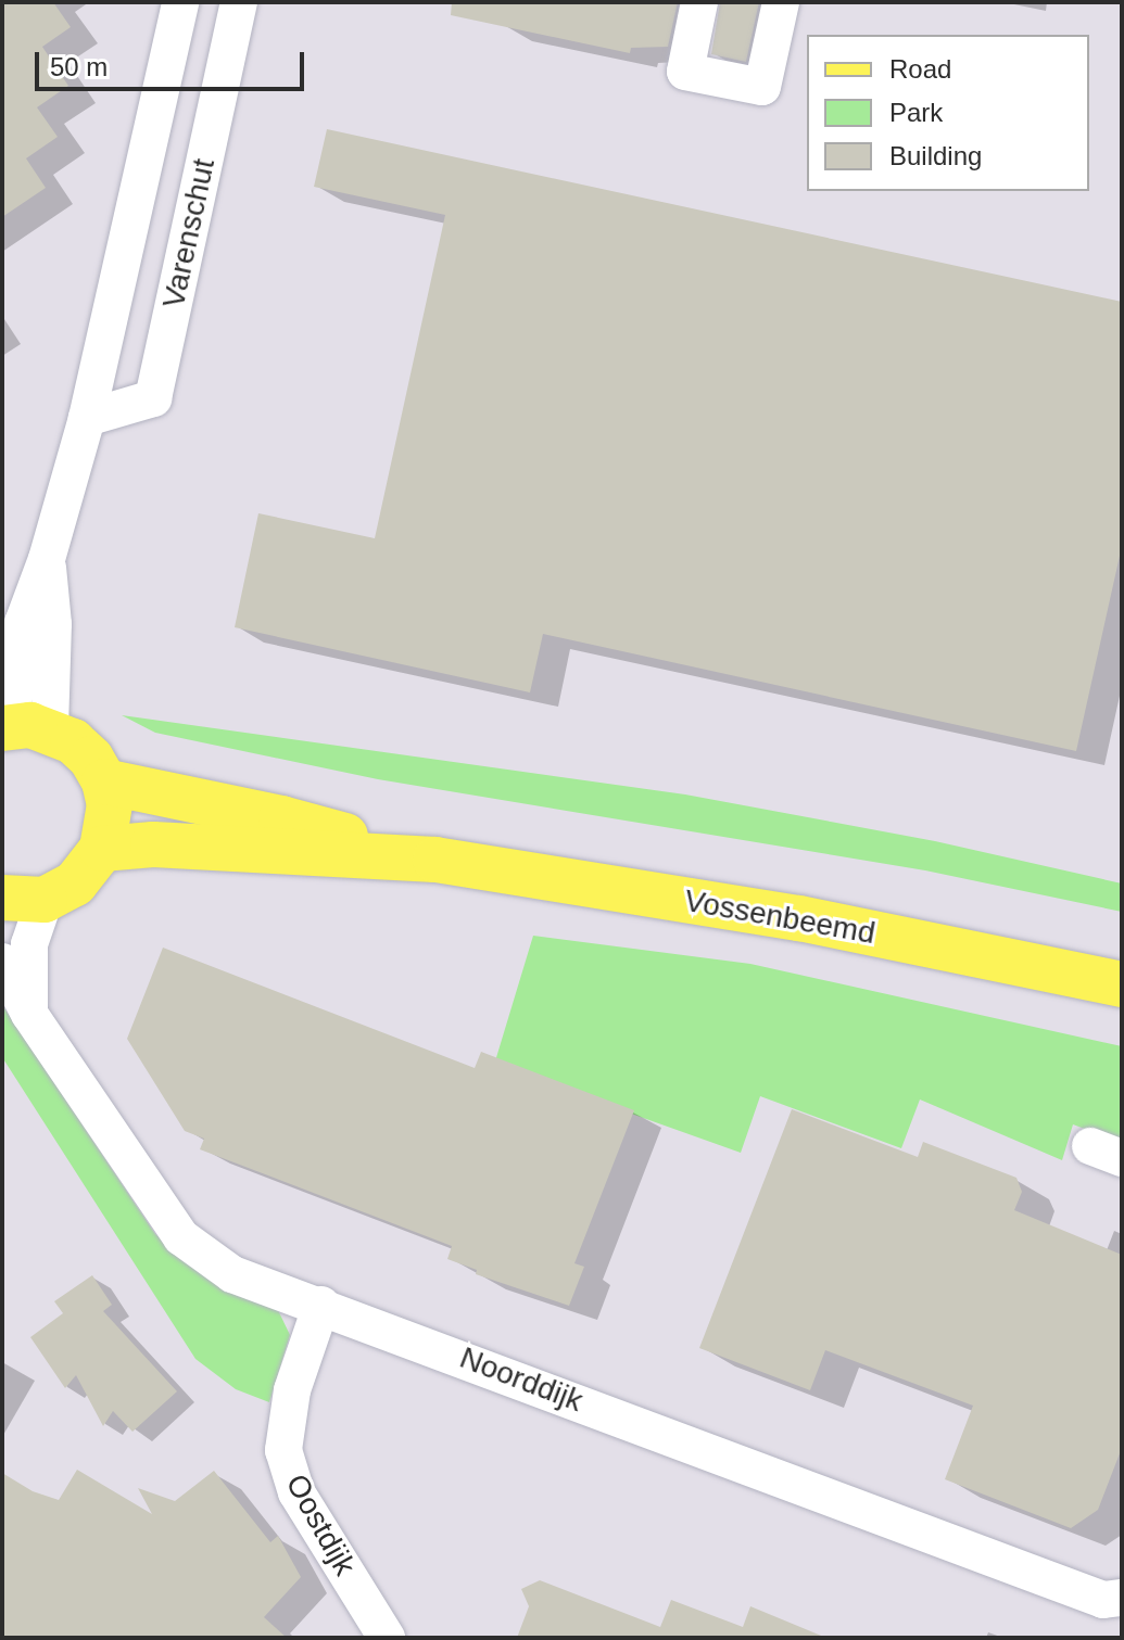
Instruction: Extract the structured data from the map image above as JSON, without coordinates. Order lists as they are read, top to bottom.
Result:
{
  "streets": {
    "main road": ["Vossenbeemd"],
    "street": ["Varenschut", "Noorddijk", "Oostdijk"]
  },
  "crossings": [
    ["Noorddijk", "Oostdijk"]
  ],
  "legend": ["Road", "Park", "Building"],
  "scale_bar": "50 m"
}
